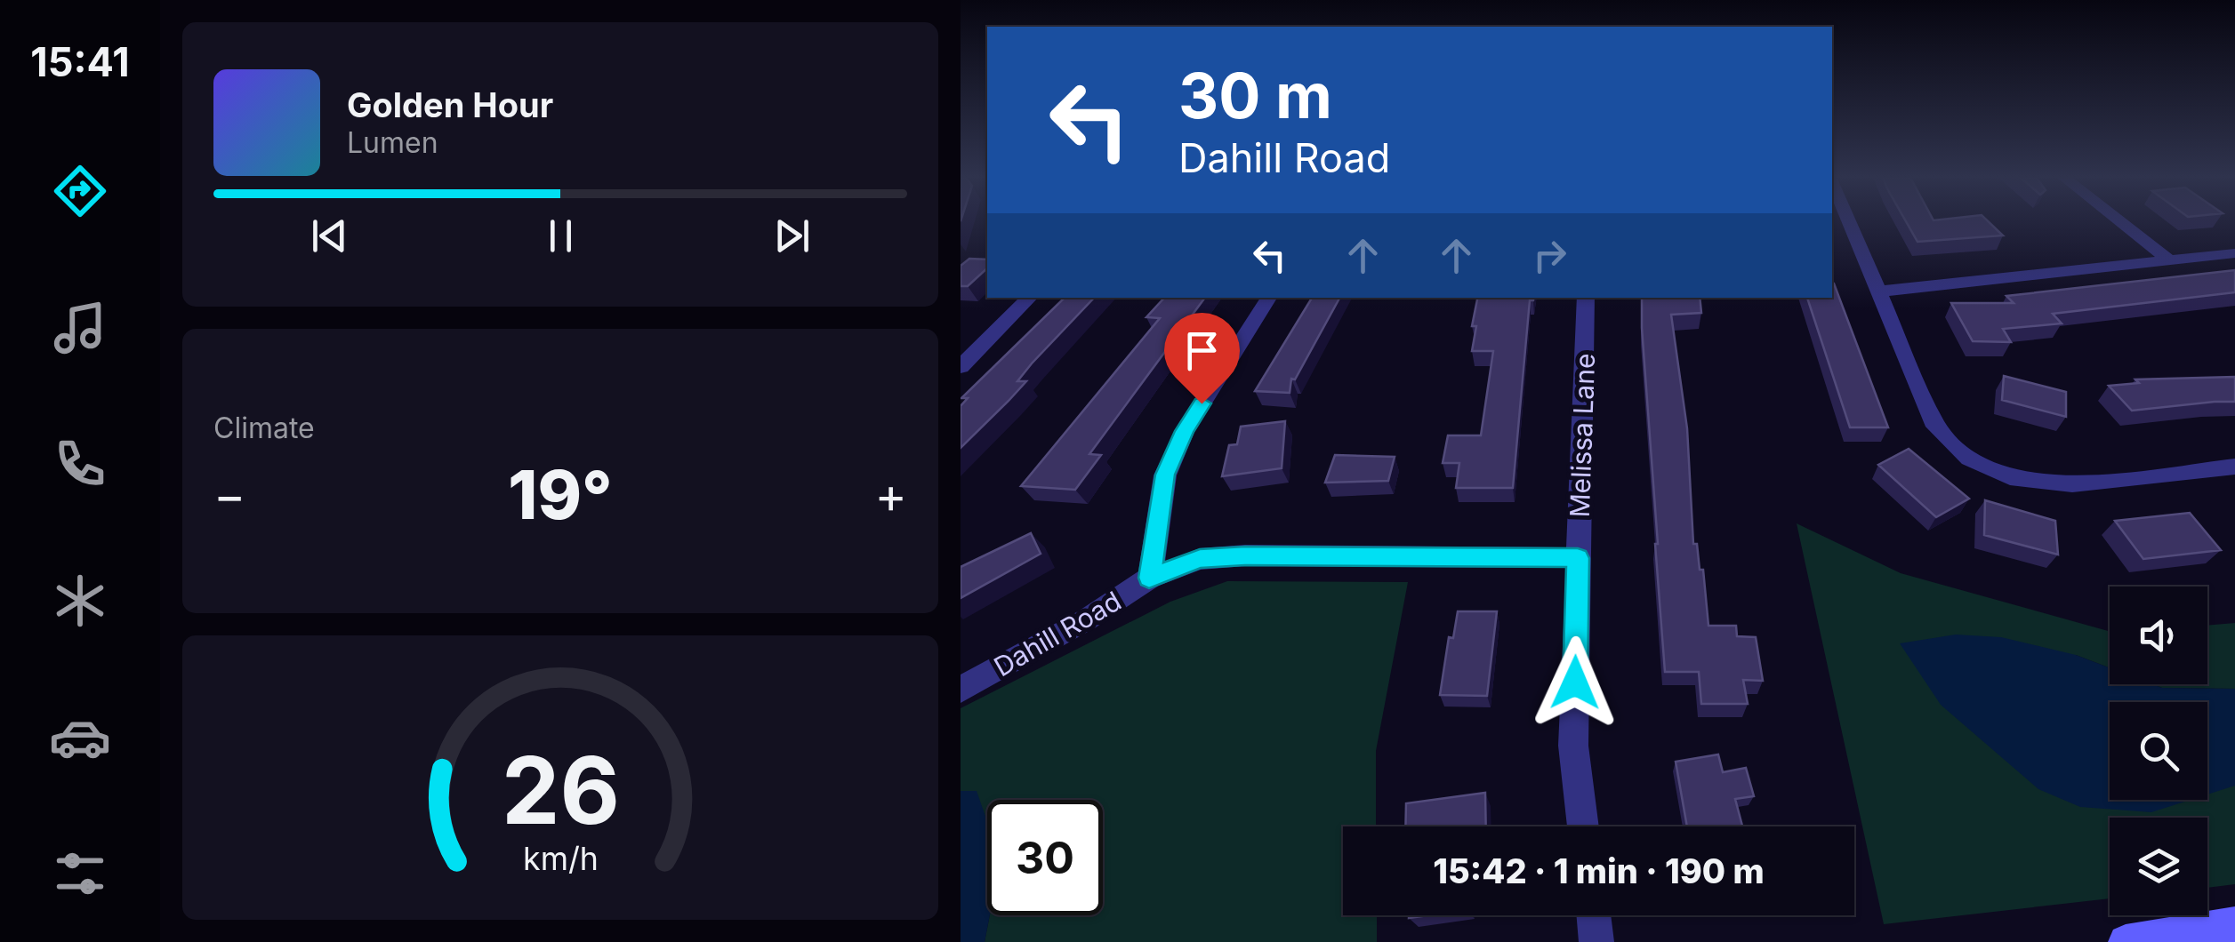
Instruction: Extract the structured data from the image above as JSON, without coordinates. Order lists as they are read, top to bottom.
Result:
{
  "streets": {
    "street": ["Melissa Lane", "Dahill Road"]
  },
  "crossings": [
    ["Melissa Lane", "Dahill Road"]
  ],
  "page": {
    "tabs": "15:41",
    "turn": ["30 m", "Dahill Road"],
    "song": ["Golden Hour", "Lumen"],
    "tile": "Climate",
    "heat": ["−", "19°", "+"],
    "limit": "30",
    "trip": "15:42 · 1 min · 190 m",
    "gauge": ["26", "km/h"]
  }
}
